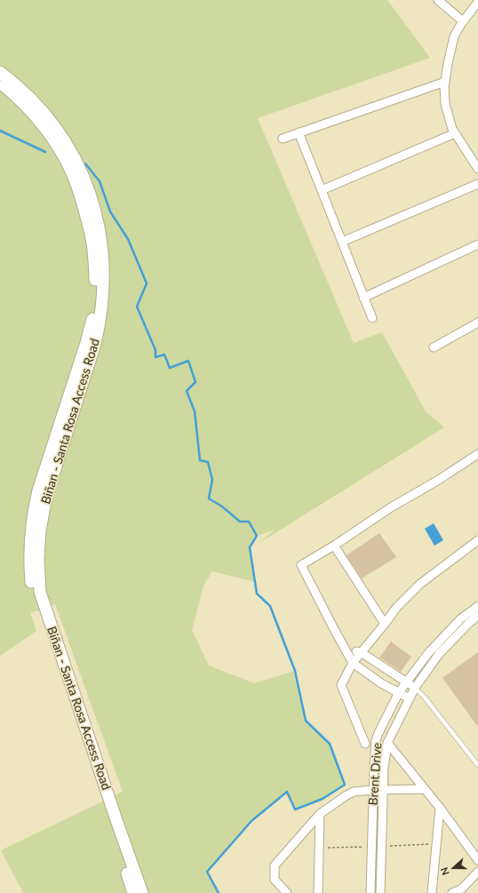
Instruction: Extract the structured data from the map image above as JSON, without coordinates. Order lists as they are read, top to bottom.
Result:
{
  "streets": {
    "main road": ["Biñan - Santa Rosa Access Road"],
    "street": ["Brent Drive"]
  },
  "north": "left"
}
